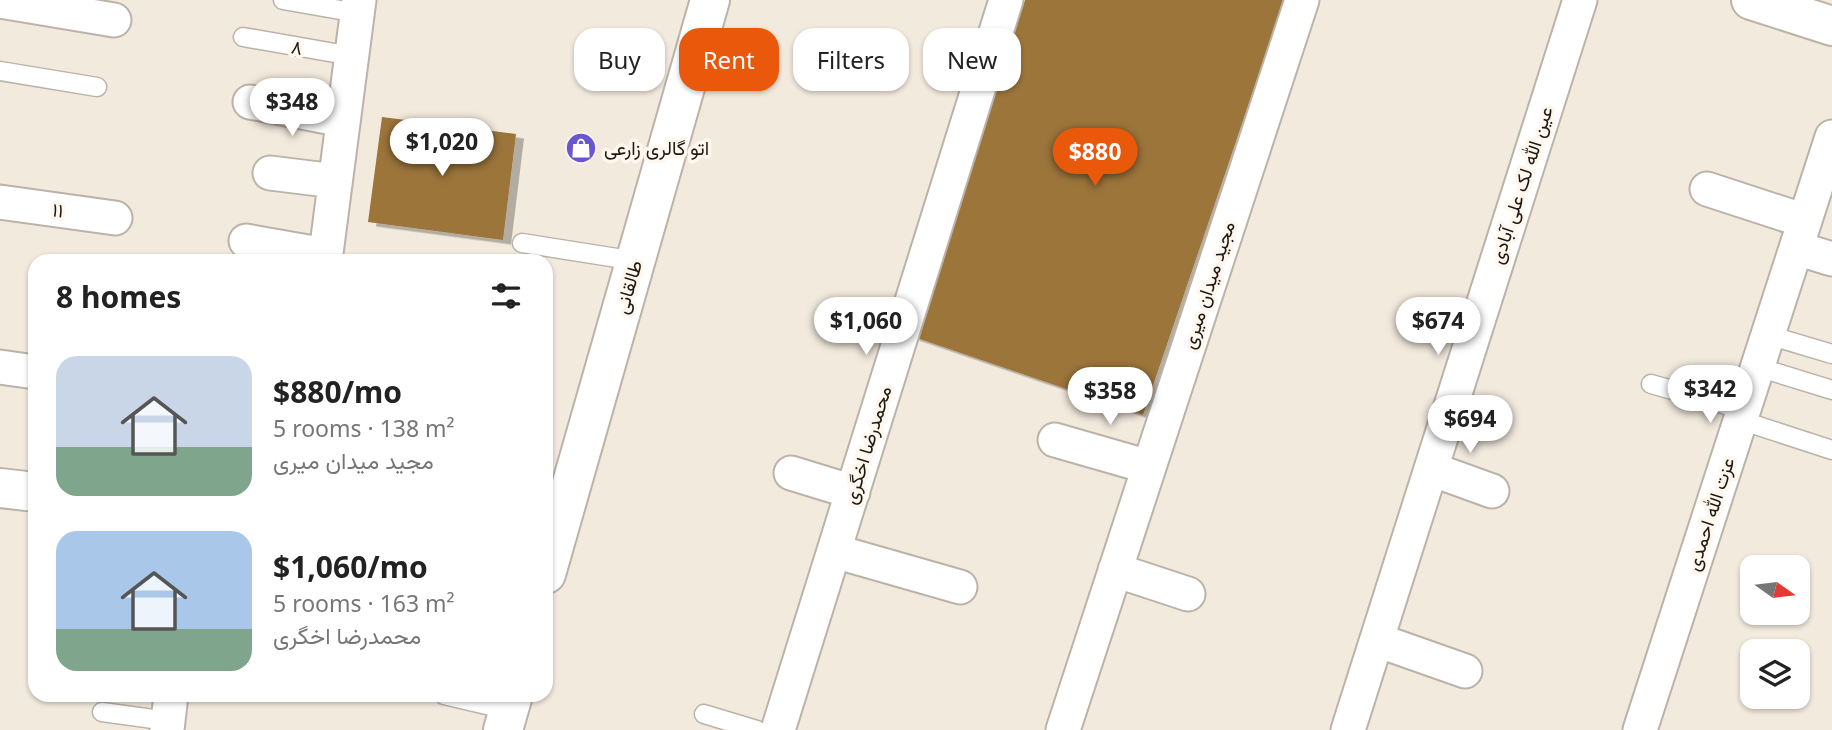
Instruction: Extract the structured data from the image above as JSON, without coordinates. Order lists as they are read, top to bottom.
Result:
{
  "streets": {
    "street": [
      "عین الله لک علی آبادی",
      "۱۱",
      "مجید میدان میری",
      "طالقانی",
      "محمدرضا اخگری",
      "عزت الله احمدی"
    ],
    "lane": ["۸"]
  },
  "places": {
    "shop": ["اتو گالری زارعی"]
  },
  "north": "right",
  "page": {
    "chip": [
      "Buy",
      "Rent",
      "Filters",
      "New"
    ],
    "price": [
      "$348",
      "$1,020",
      "$880",
      "$1,060",
      "$674",
      "$342",
      "$358",
      "$694"
    ],
    "heading": "8 homes",
    "list": [
      {
        "name": "$880/mo",
        "note": "5 rooms · 138 m² · مجید میدان میری"
      },
      {
        "name": "$1,060/mo",
        "note": "5 rooms · 163 m² · محمدرضا اخگری"
      }
    ]
  }
}
